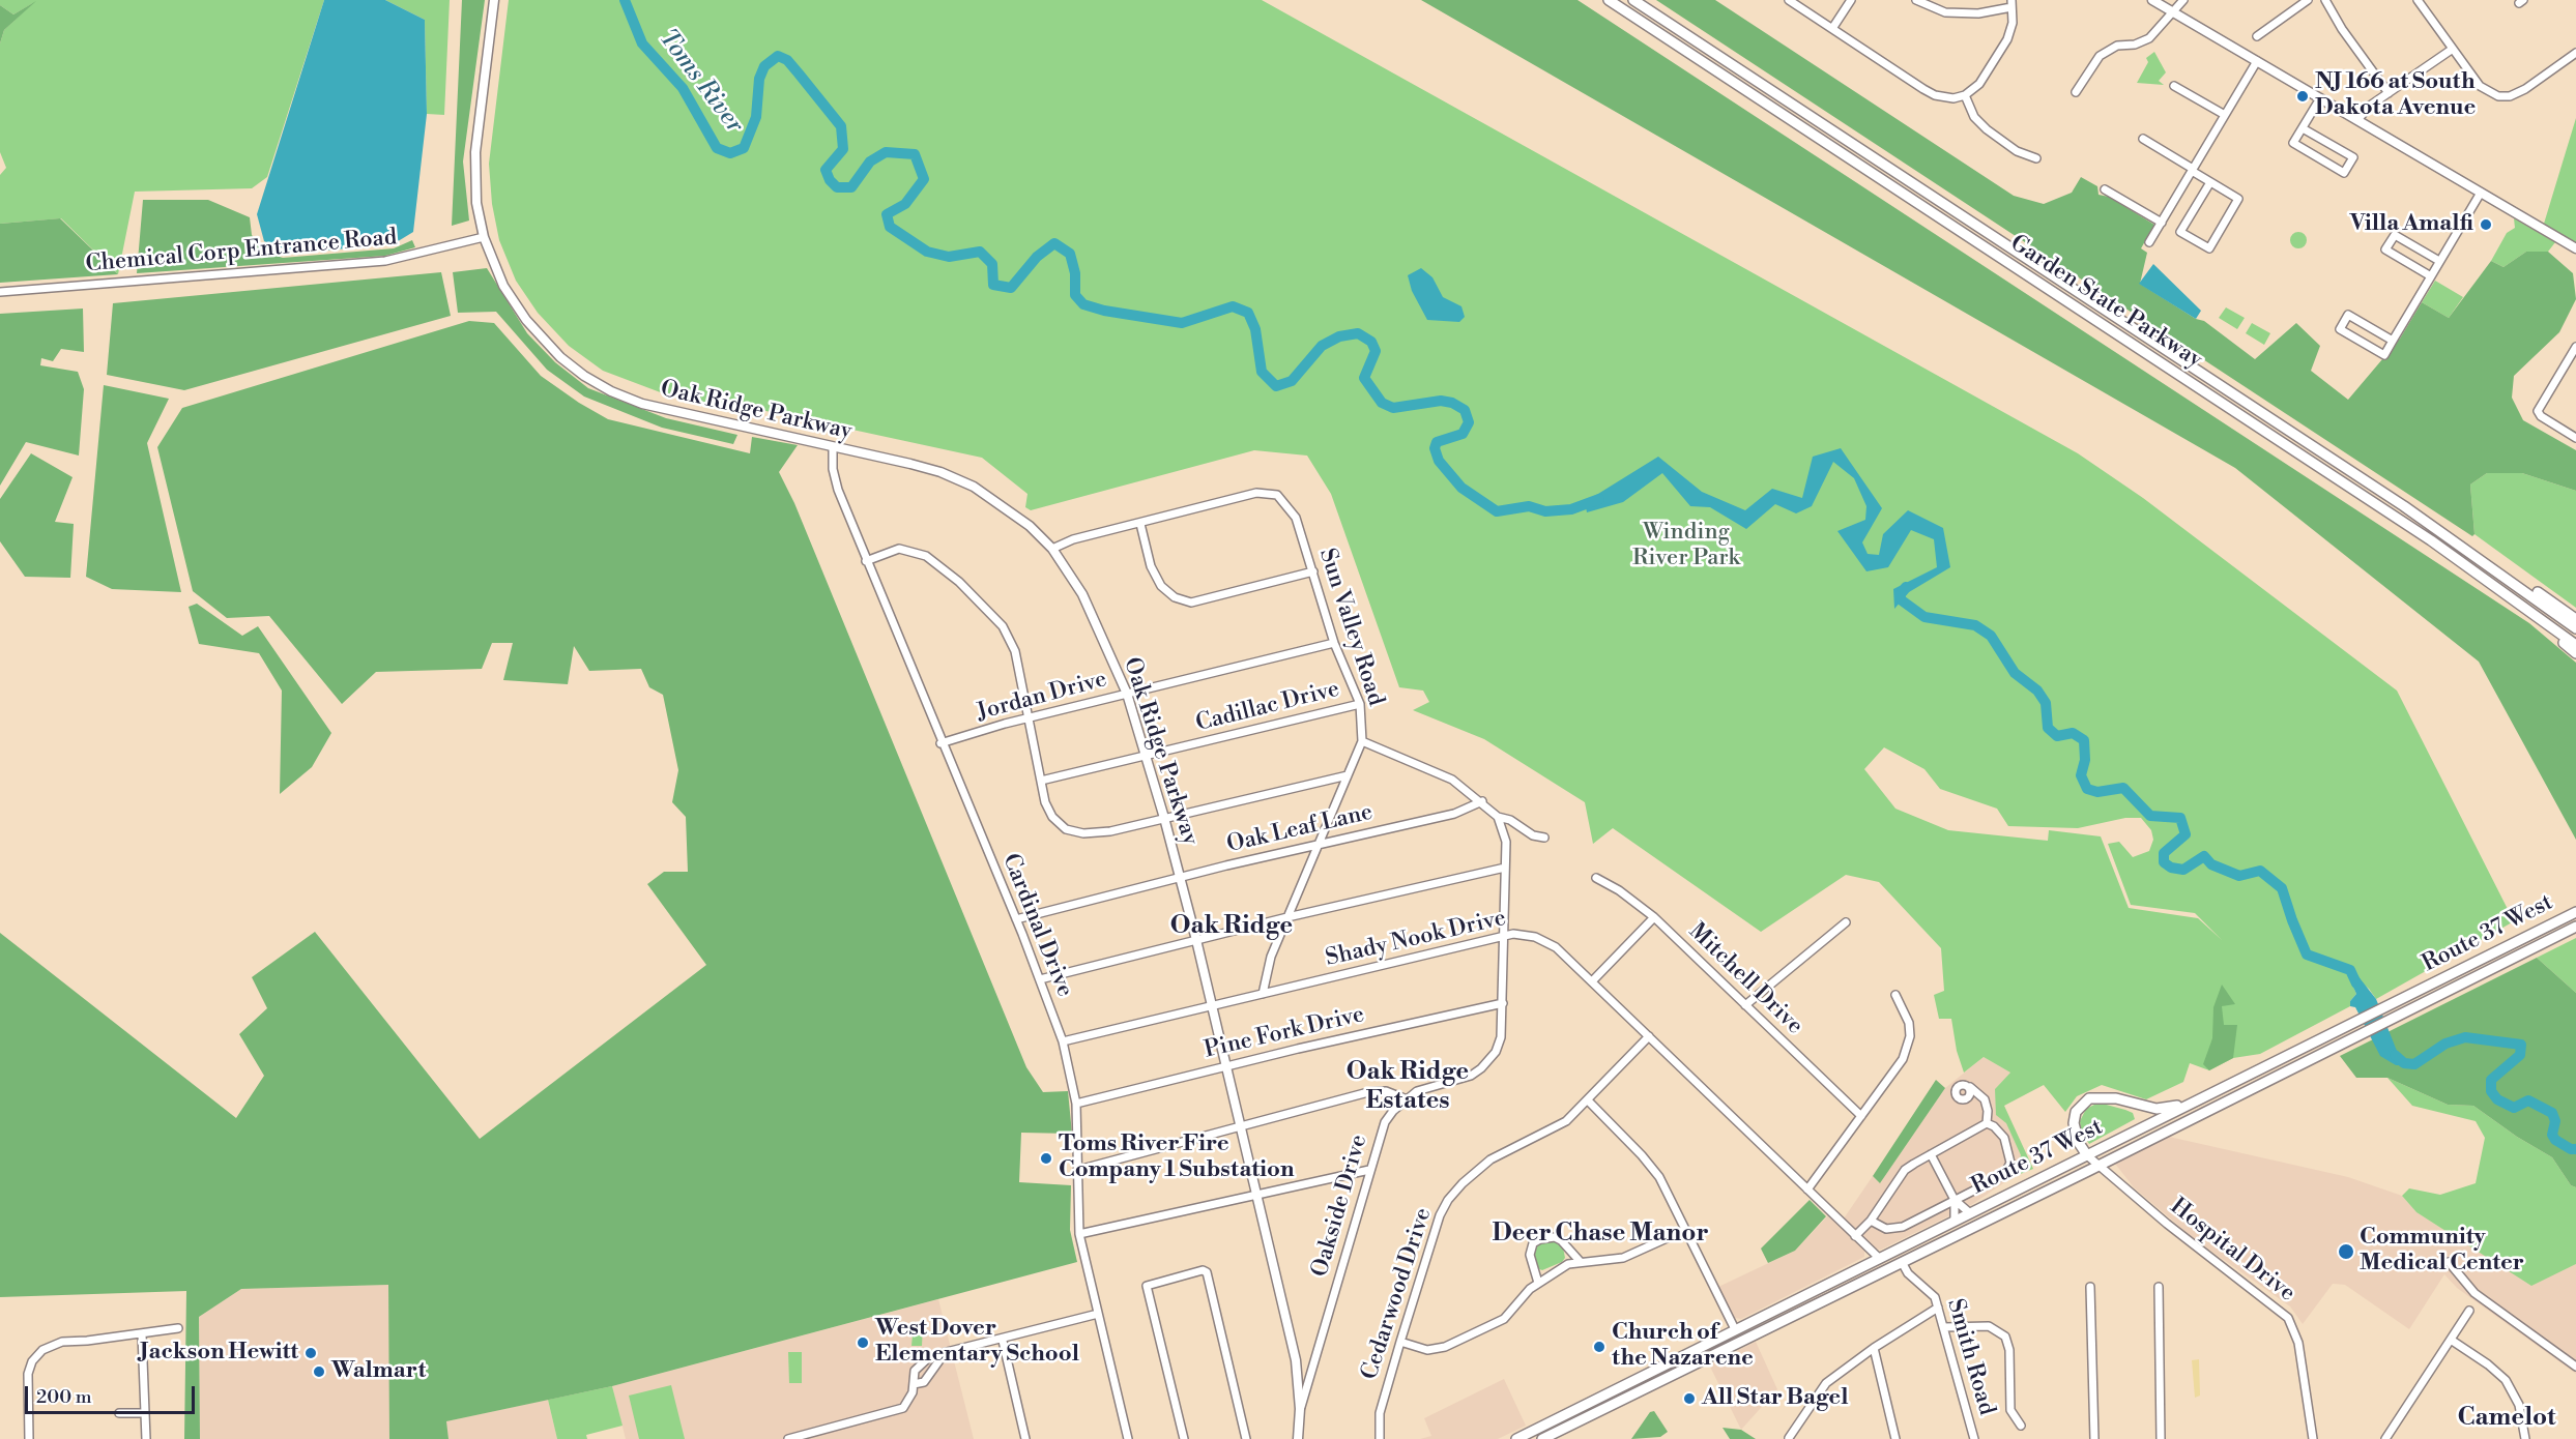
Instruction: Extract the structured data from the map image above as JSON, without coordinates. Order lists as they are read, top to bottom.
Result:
{
  "streets": {
    "highway": ["Garden State Parkway", "Route 37 West"],
    "main road": ["Oak Ridge Parkway"],
    "street": [
      "Chemical Corp Entrance Road",
      "Sun Valley Road",
      "Jordan Drive",
      "Cadillac Drive",
      "Oak Leaf Lane",
      "Cardinal Drive",
      "Shady Nook Drive",
      "Mitchell Drive",
      "Pine Fork Drive",
      "Oakside Drive",
      "Hospital Drive",
      "Cedarwood Drive",
      "Smith Road"
    ]
  },
  "crossings": [
    ["Chemical Corp Entrance Road", "Oak Ridge Parkway"],
    ["Oak Ridge Parkway", "Sun Valley Road"],
    ["Oak Ridge Parkway", "Jordan Drive"],
    ["Oak Ridge Parkway", "Cadillac Drive"],
    ["Oak Ridge Parkway", "Oak Leaf Lane"],
    ["Oak Ridge Parkway", "Cardinal Drive"],
    ["Oak Ridge Parkway", "Shady Nook Drive"],
    ["Oak Ridge Parkway", "Pine Fork Drive"],
    ["Oak Ridge Parkway", "Oakside Drive"],
    ["Sun Valley Road", "Jordan Drive"],
    ["Sun Valley Road", "Cadillac Drive"],
    ["Sun Valley Road", "Oak Leaf Lane"],
    ["Sun Valley Road", "Shady Nook Drive"],
    ["Jordan Drive", "Cardinal Drive"],
    ["Oak Leaf Lane", "Cardinal Drive"],
    ["Cardinal Drive", "Shady Nook Drive"],
    ["Cardinal Drive", "Pine Fork Drive"],
    ["Route 37 West", "Shady Nook Drive"],
    ["Route 37 West", "Hospital Drive"],
    ["Route 37 West", "Smith Road"],
    ["Shady Nook Drive", "Oakside Drive"],
    ["Shady Nook Drive", "Cedarwood Drive"],
    ["Pine Fork Drive", "Oakside Drive"]
  ],
  "districts": [
    "Oak Ridge",
    "Oak Ridge Estates",
    "Deer Chase Manor",
    "Camelot"
  ],
  "water": ["Toms River"],
  "parks": ["Winding River Park"],
  "places": [
    "NJ 166 at South Dakota Avenue",
    "Villa Amalfi",
    "Toms River Fire Company 1 Substation",
    "Community Medical Center",
    "West Dover Elementary School",
    "Church of the Nazarene",
    "Jackson Hewitt",
    "Walmart",
    "All Star Bagel"
  ],
  "scale_bar": "200 m"
}
